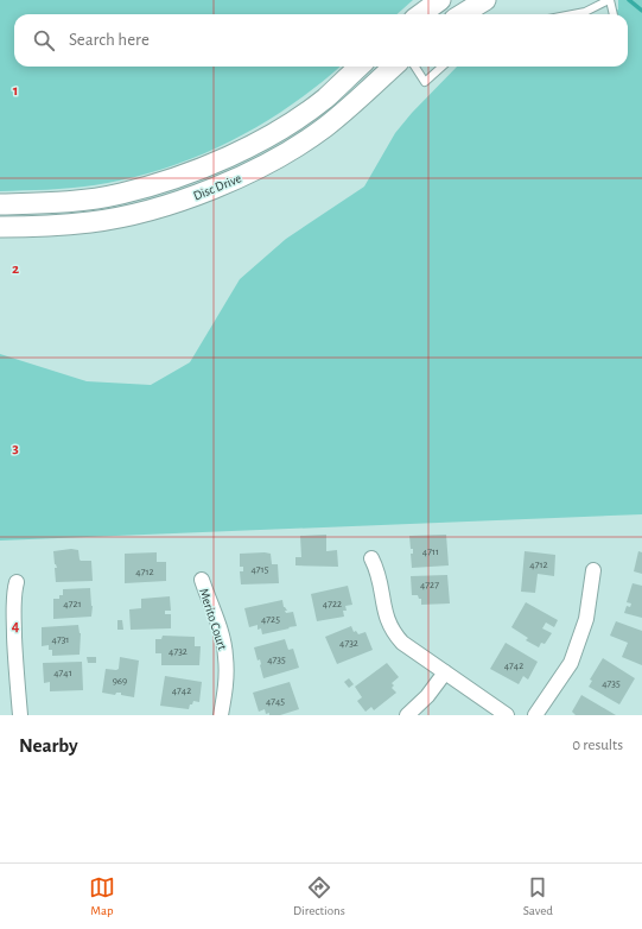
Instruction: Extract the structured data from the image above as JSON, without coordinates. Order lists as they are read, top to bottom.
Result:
{
  "streets": {
    "main road": ["Disc Drive"],
    "street": ["Merito Court"]
  },
  "house_numbers": [
    "4711",
    "4712",
    "4715",
    "4712",
    "4727",
    "4721",
    "4722",
    "4725",
    "4731",
    "4732",
    "4732",
    "4735",
    "4742",
    "4741",
    "969",
    "4735",
    "4742",
    "4745"
  ],
  "page": {
    "search": "Search here",
    "heading": ["Nearby", "0 results"],
    "nav": ["Map", "Directions", "Saved"]
  },
  "grid": {
    "rows": [
      "1",
      "2",
      "3",
      "4"
    ]
  }
}
